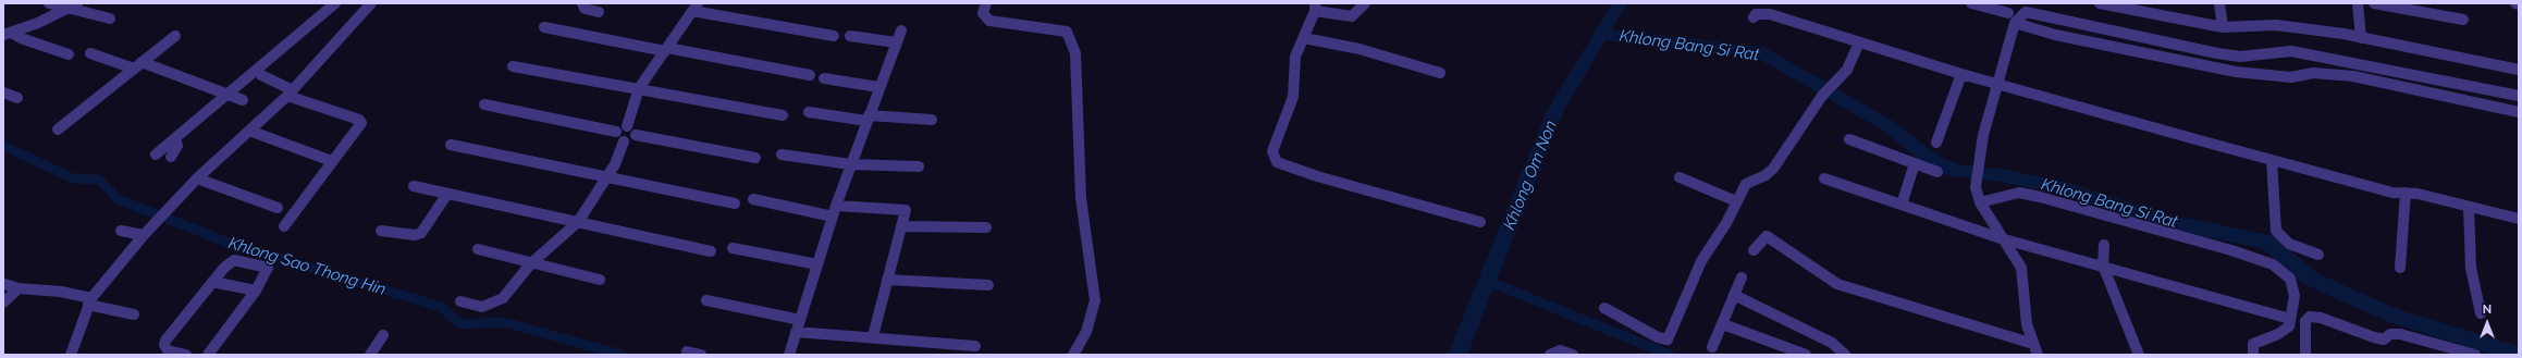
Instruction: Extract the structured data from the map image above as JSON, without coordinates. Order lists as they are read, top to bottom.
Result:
{
  "water": ["Khlong Bang Si Rat", "Khlong Om Non", "Khlong Sao Thong Hin"],
  "north": "top"
}
